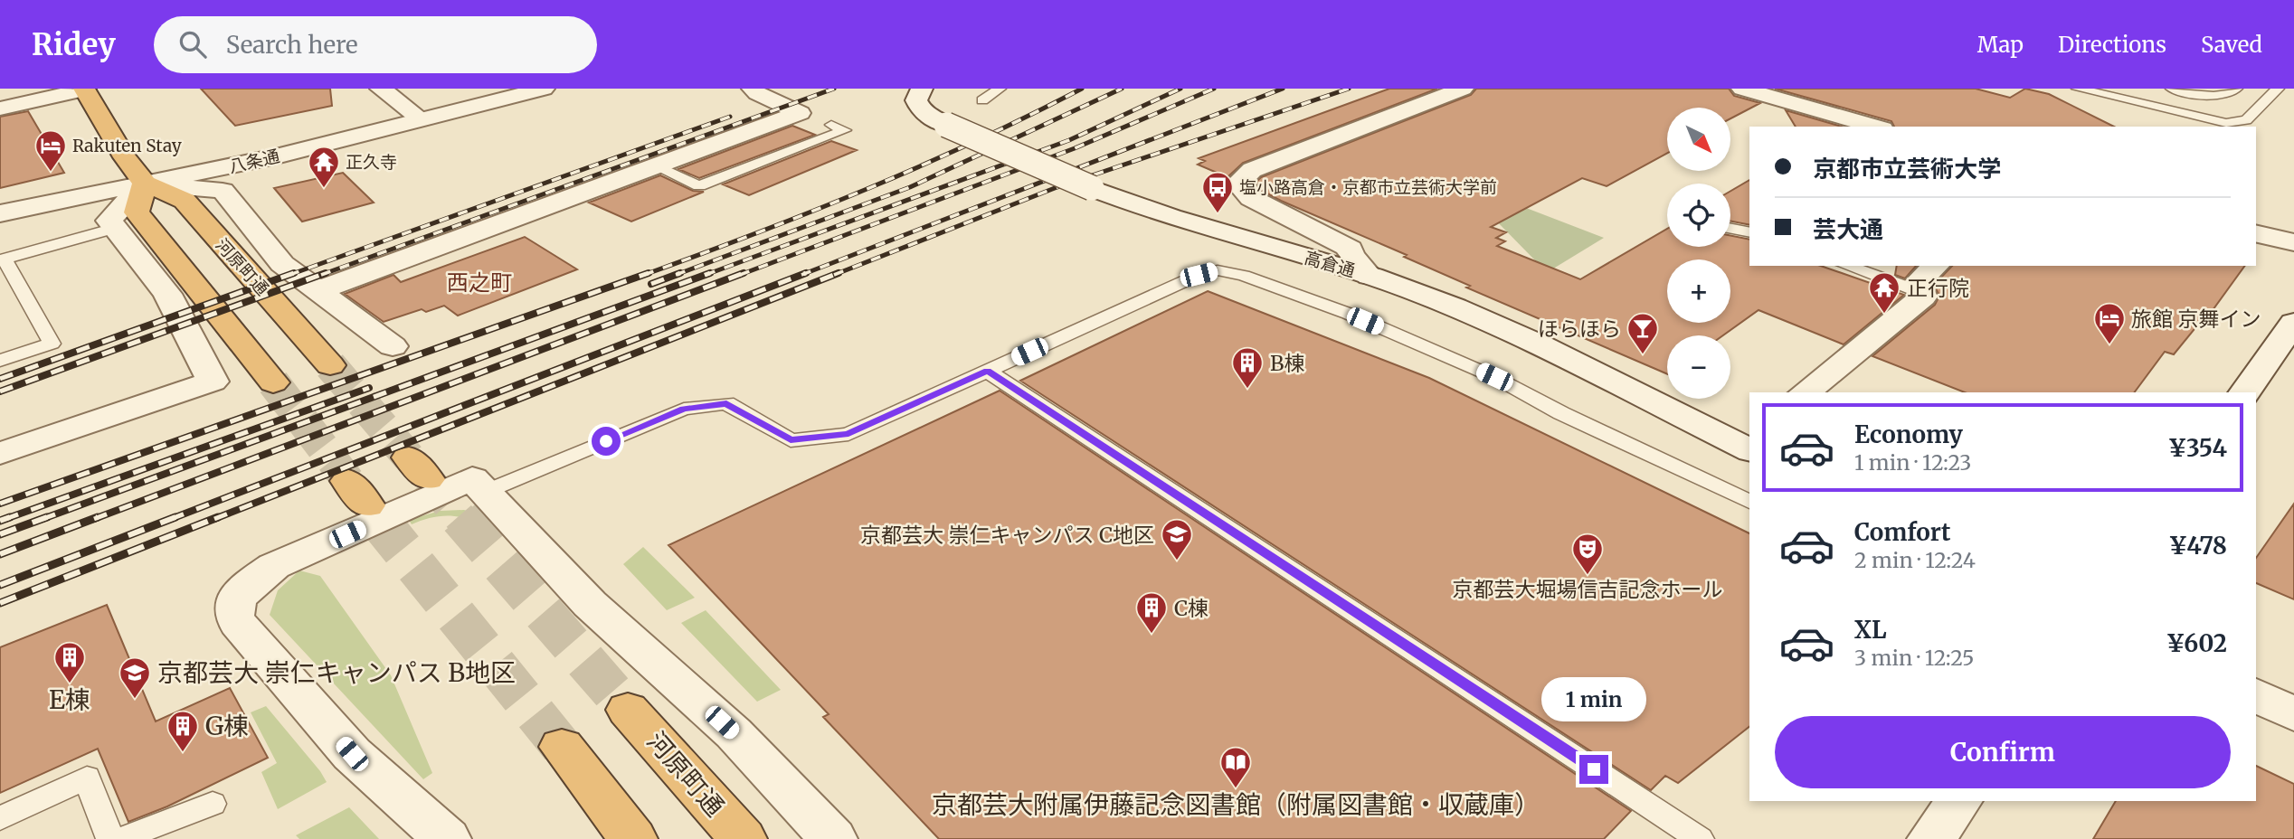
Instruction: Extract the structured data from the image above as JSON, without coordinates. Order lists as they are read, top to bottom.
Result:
{
  "streets": {
    "highway": ["河原町通"],
    "street": ["八条通", "高倉通"]
  },
  "crossings": [
    ["八条通", "河原町通"]
  ],
  "districts": ["西之町"],
  "places": {
    "hotel": ["Rakuten Stay", "旅館 京舞イン"],
    "temple": ["正久寺", "正行院"],
    "bus stop": ["塩小路高倉・京都市立芸術大学前"],
    "bar": ["ほらほら"],
    "building": [
      "B棟",
      "C棟",
      "E棟",
      "G棟"
    ],
    "school or university": ["京都芸大 崇仁キャンパス C地区", "京都芸大 崇仁キャンパス B地区"],
    "theatre": ["京都芸大堀場信吉記念ホール"],
    "library": ["京都芸大附属伊藤記念図書館（附属図書館・収蔵庫）"]
  },
  "north": "bottom right",
  "page": {
    "header": "Ridey",
    "search": "Search here",
    "nav": ["Map", "Directions", "Saved"],
    "map_buttons": ["+", "−"],
    "banner": ["京都市立芸術大学", "芸大通"],
    "list": [
      {
        "name": "Economy",
        "note": "1 min · 12:23",
        "value": "¥354"
      },
      {
        "name": "Comfort",
        "note": "2 min · 12:24",
        "value": "¥478"
      },
      {
        "name": "XL",
        "note": "3 min · 12:25",
        "value": "¥602"
      }
    ],
    "bubble": "1 min",
    "buttons": "Confirm"
  }
}
